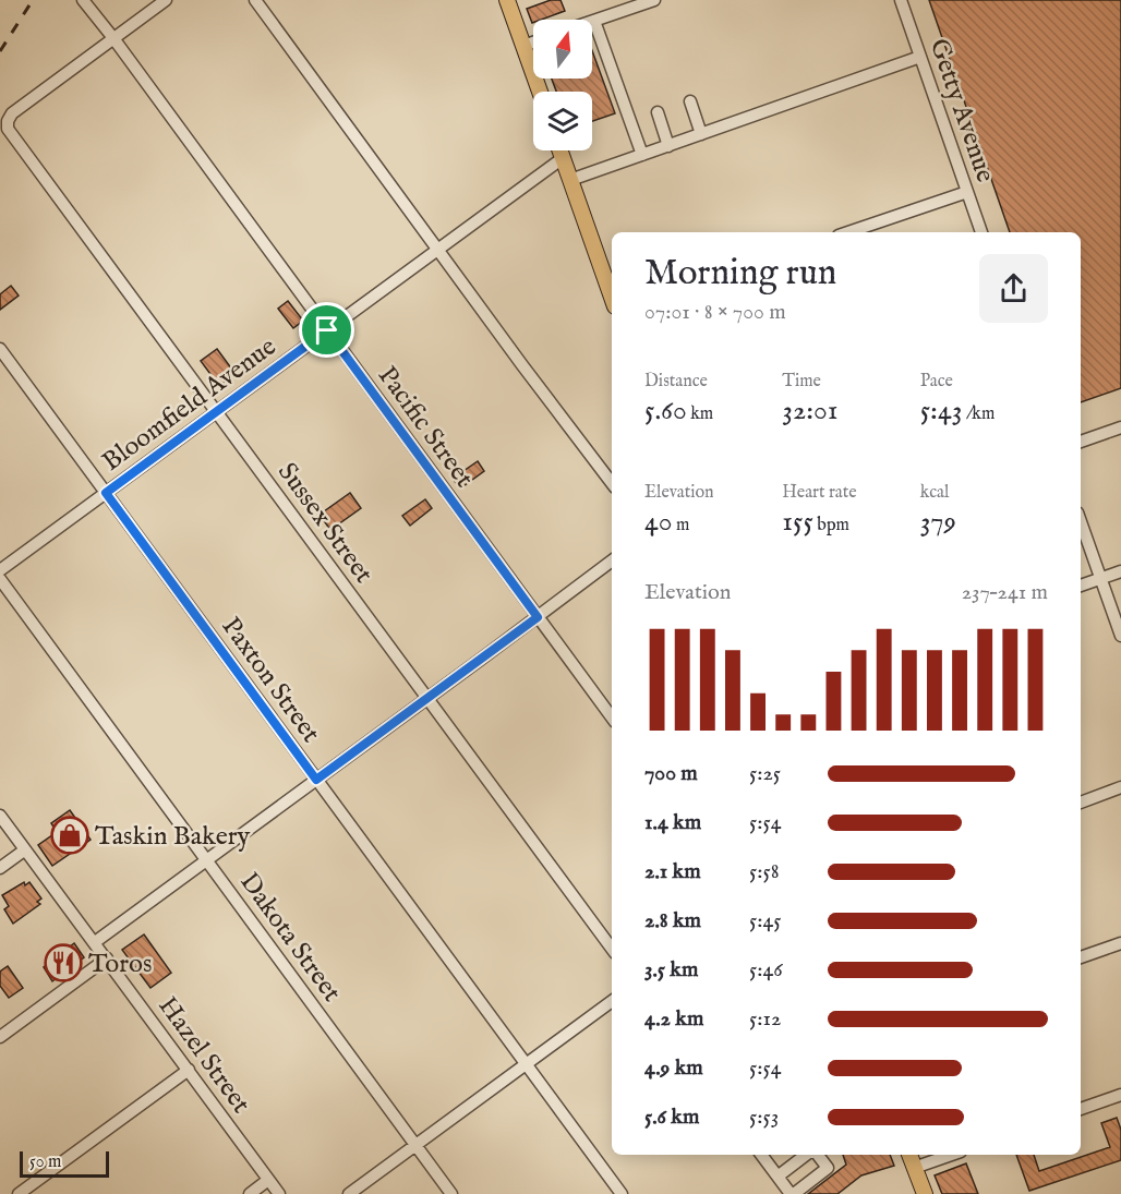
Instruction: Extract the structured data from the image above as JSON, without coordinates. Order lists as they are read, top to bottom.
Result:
{
  "streets": {
    "street": [
      "Getty Avenue",
      "Bloomfield Avenue",
      "Pacific Street",
      "Sussex Street",
      "Paxton Street",
      "Dakota Street",
      "Hazel Street"
    ]
  },
  "crossings": [
    ["Bloomfield Avenue", "Pacific Street"],
    ["Bloomfield Avenue", "Sussex Street"],
    ["Bloomfield Avenue", "Paxton Street"],
    ["Pacific Street", "Sussex Street"]
  ],
  "places": {
    "shop": ["Taskin Bakery"],
    "restaurant": ["Toros"]
  },
  "scale_bar": "50 m",
  "north": "top",
  "page": {
    "heading": ["Morning run", "07:01 · 8 × 700 m"],
    "stats": [
      ["Distance", "5.60 km"],
      ["Time", "32:01"],
      ["Pace", "5:43 /km"],
      ["Elevation", "40 m"],
      ["Heart rate", "155 bpm"],
      ["kcal", "379"]
    ],
    "chart": ["Elevation", "237–241 m"],
    "list": [
      {
        "name": "700 m",
        "note": "5:25"
      },
      {
        "name": "1.4 km",
        "note": "5:54"
      },
      {
        "name": "2.1 km",
        "note": "5:58"
      },
      {
        "name": "2.8 km",
        "note": "5:45"
      },
      {
        "name": "3.5 km",
        "note": "5:46"
      },
      {
        "name": "4.2 km",
        "note": "5:12"
      },
      {
        "name": "4.9 km",
        "note": "5:54"
      },
      {
        "name": "5.6 km",
        "note": "5:53"
      }
    ],
    "scale": "50 m"
  }
}
